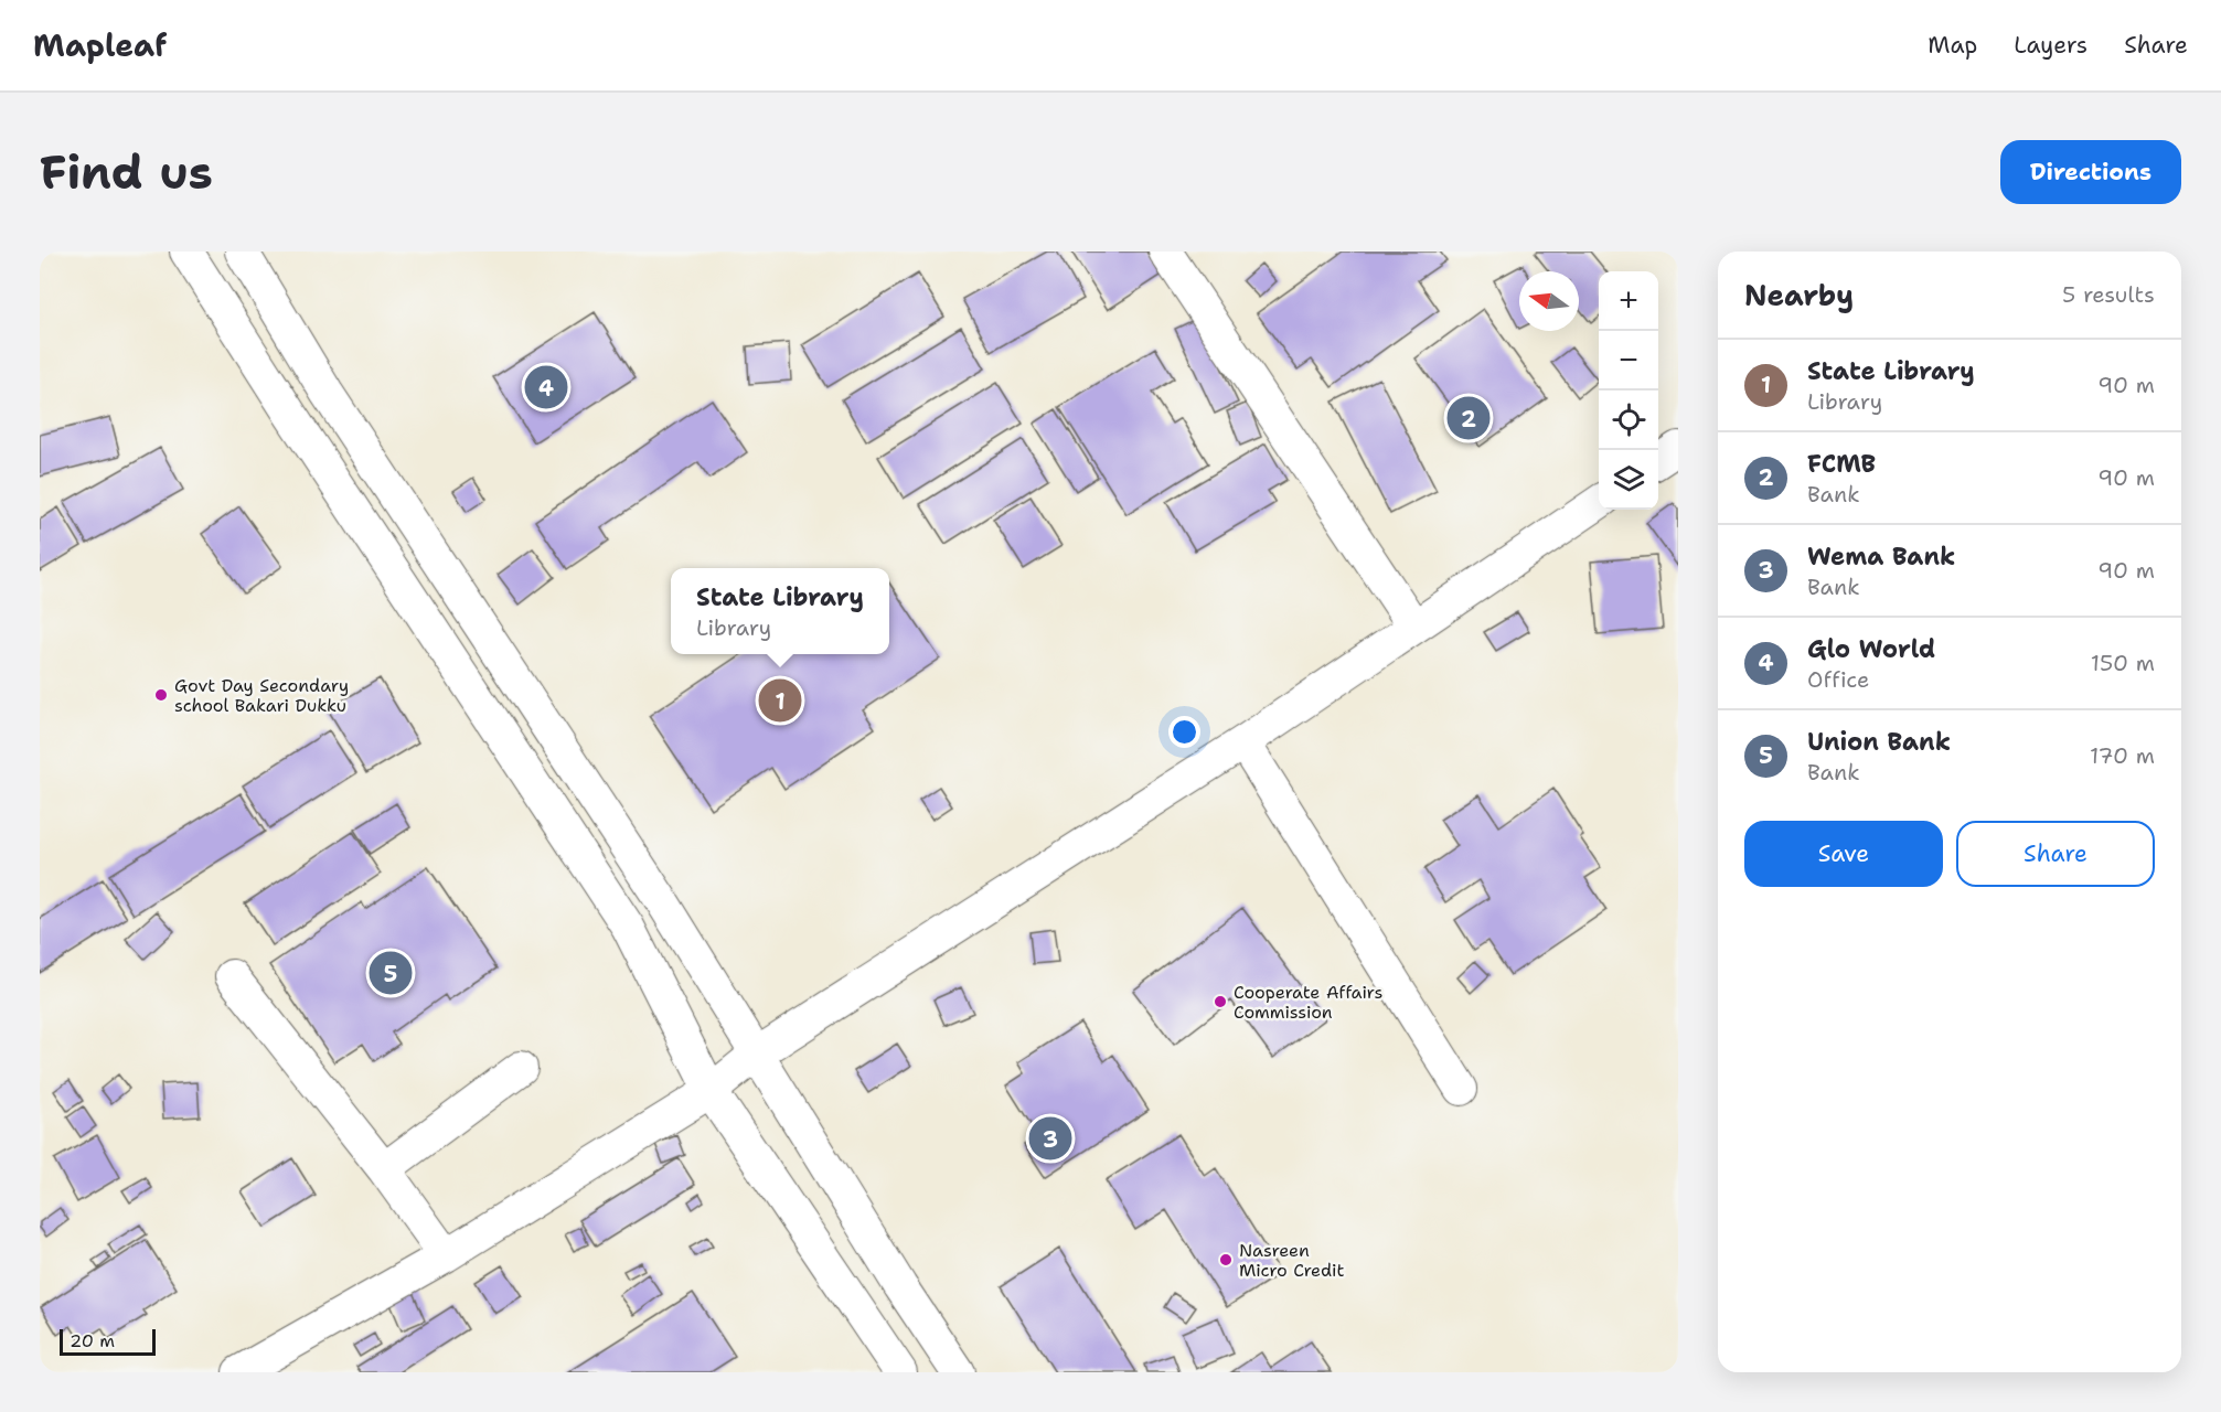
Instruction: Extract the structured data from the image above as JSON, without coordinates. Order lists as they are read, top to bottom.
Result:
{
  "places": ["Govt Day Secondary school Bakari Dukku", "Cooperate Affairs Commission", "Nasreen Micro Credit"],
  "scale_bar": "20 m",
  "north": "left",
  "page": {
    "header": "Mapleaf",
    "nav": ["Map", "Layers", "Share"],
    "buttons": [
      "Directions",
      ["Save", "Share"]
    ],
    "title": "Find us",
    "heading": ["Nearby", "5 results"],
    "map_buttons": ["+", "−"],
    "list": [
      {
        "mark": "1",
        "name": "State Library",
        "note": "Library",
        "value": "90 m"
      },
      {
        "mark": "2",
        "name": "FCMB",
        "note": "Bank",
        "value": "90 m"
      },
      {
        "mark": "3",
        "name": "Wema Bank",
        "note": "Bank",
        "value": "90 m"
      },
      {
        "mark": "4",
        "name": "Glo World",
        "note": "Office",
        "value": "150 m"
      },
      {
        "mark": "5",
        "name": "Union Bank",
        "note": "Bank",
        "value": "170 m"
      }
    ],
    "pins": [
      "4",
      "2",
      "1",
      "5",
      "3"
    ],
    "popup": ["State Library", "Library"],
    "scale": "20 m"
  }
}
